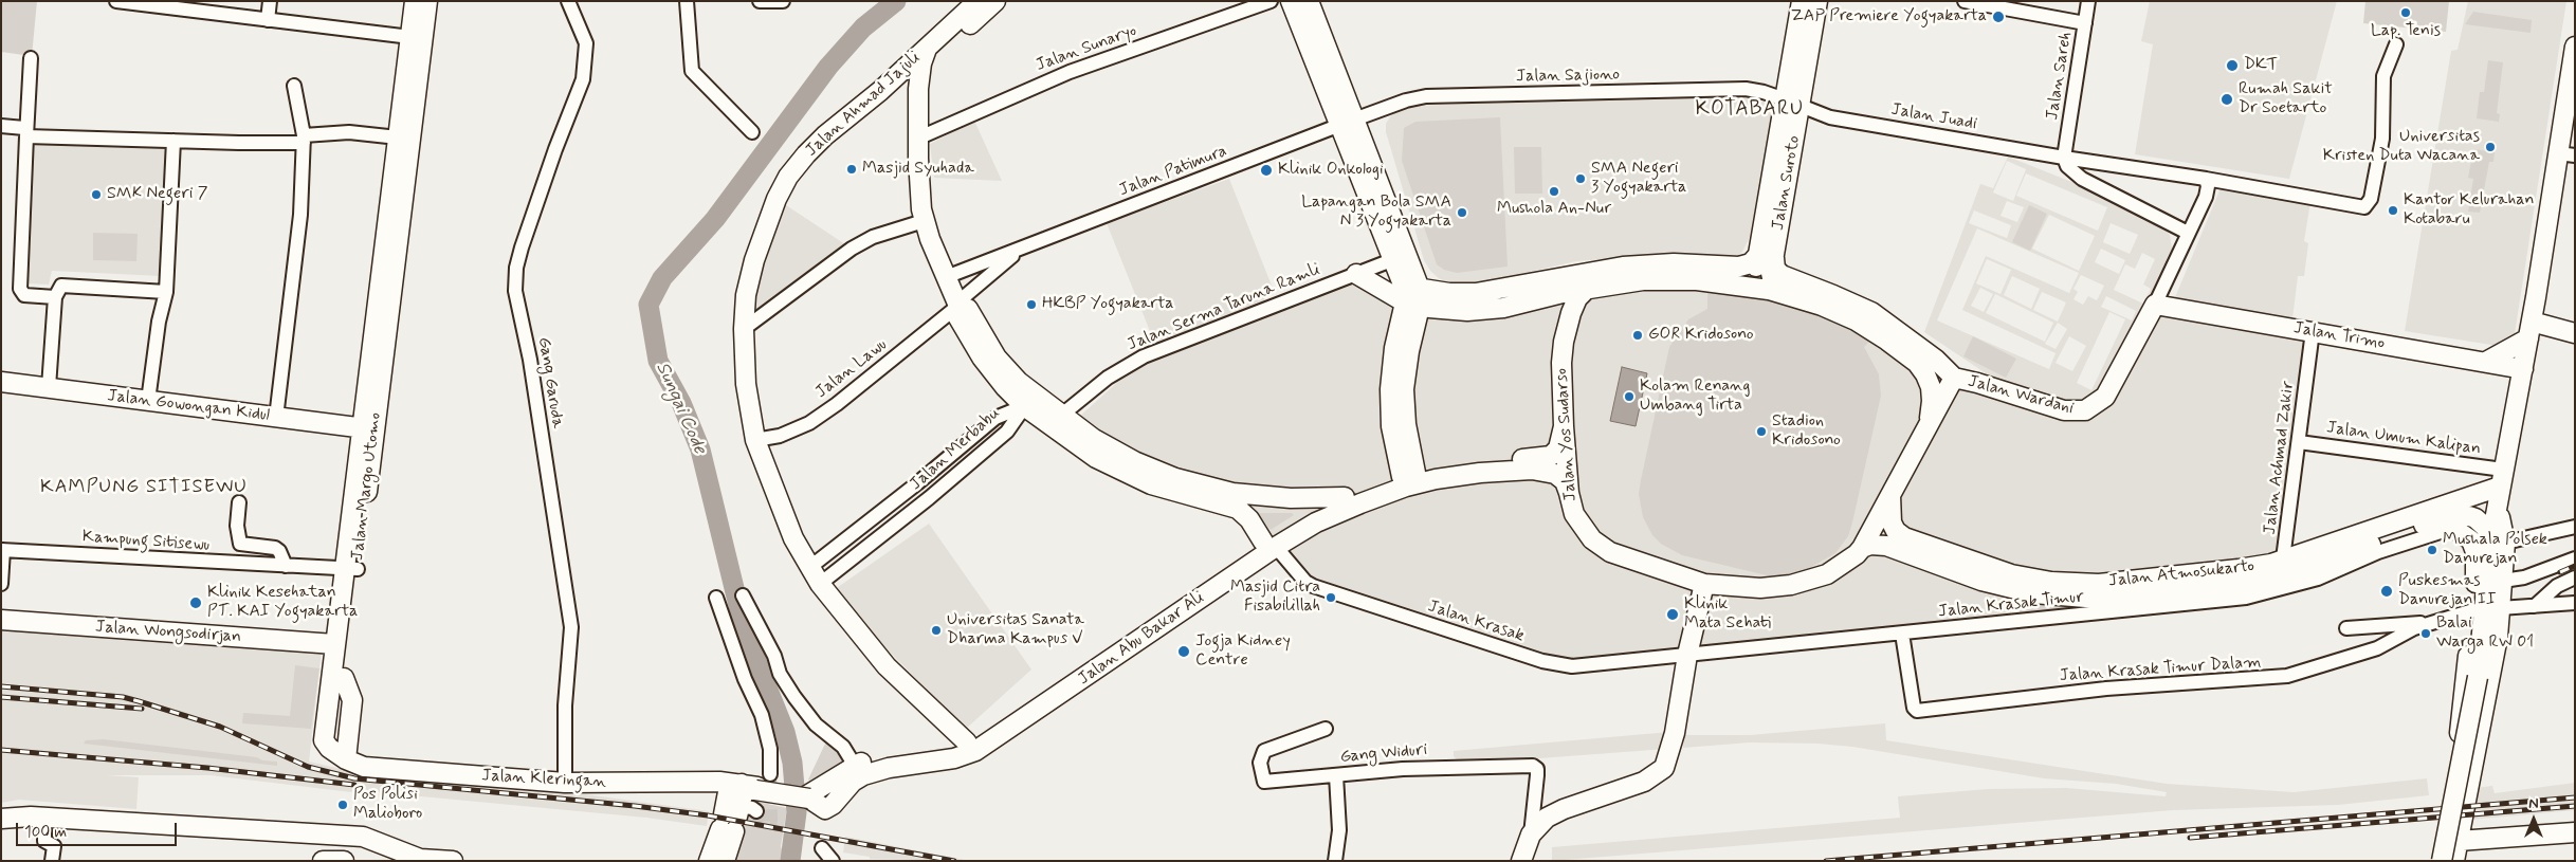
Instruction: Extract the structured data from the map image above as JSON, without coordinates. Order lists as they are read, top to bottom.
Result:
{
  "streets": {
    "main road": [
      "Jalan Ahmad Jajuli",
      "Jalan Suroto",
      "Jalan Trimo",
      "Jalan Wardani",
      "Jalan Gowongan Kidul",
      "Jalan Yos Sudarso",
      "Jalan Margo Utomo",
      "Jalan Atmosukarto",
      "Jalan Wongsodirjan",
      "Jalan Abu Bakar Ali",
      "Jalan Kleringan"
    ],
    "street": [
      "Jalan Sunaryo",
      "Jalan Sajiono",
      "Jalan Sareh",
      "Jalan Juadi",
      "Jalan Patimura",
      "Jalan Serma Taruna Ramli",
      "Jalan Lawu",
      "Gang Garuda",
      "Jalan Umum Kalipan",
      "Jalan Merbabu",
      "Jalan Achmad Zakir",
      "Kampung Sitisewu",
      "Jalan Krasak Timur",
      "Jalan Krasak",
      "Jalan Krasak Timur Dalam",
      "Gang Widuri"
    ]
  },
  "crossings": [
    ["Jalan Sajiono", "Jalan Juadi"],
    ["Jalan Sajiono", "Jalan Patimura"],
    ["Jalan Sajiono", "Jalan Suroto"],
    ["Jalan Sareh", "Jalan Juadi"],
    ["Jalan Ahmad Jajuli", "Jalan Lawu"],
    ["Jalan Ahmad Jajuli", "Jalan Merbabu"],
    ["Jalan Ahmad Jajuli", "Jalan Abu Bakar Ali"],
    ["Jalan Juadi", "Jalan Suroto"],
    ["Jalan Patimura", "Jalan Lawu"],
    ["Jalan Trimo", "Jalan Wardani"],
    ["Jalan Trimo", "Jalan Achmad Zakir"],
    ["Gang Garuda", "Jalan Kleringan"],
    ["Jalan Wardani", "Jalan Yos Sudarso"],
    ["Jalan Gowongan Kidul", "Jalan Margo Utomo"],
    ["Jalan Yos Sudarso", "Jalan Atmosukarto"],
    ["Jalan Yos Sudarso", "Jalan Abu Bakar Ali"],
    ["Jalan Umum Kalipan", "Jalan Achmad Zakir"],
    ["Jalan Umum Kalipan", "Jalan Atmosukarto"],
    ["Jalan Achmad Zakir", "Jalan Atmosukarto"],
    ["Jalan Achmad Zakir", "Jalan Krasak Timur"],
    ["Jalan Margo Utomo", "Kampung Sitisewu"],
    ["Jalan Margo Utomo", "Jalan Wongsodirjan"],
    ["Jalan Margo Utomo", "Jalan Kleringan"],
    ["Jalan Atmosukarto", "Jalan Krasak Timur"],
    ["Jalan Krasak Timur", "Jalan Krasak"],
    ["Jalan Krasak Timur", "Jalan Krasak Timur Dalam"],
    ["Jalan Krasak", "Jalan Abu Bakar Ali"],
    ["Jalan Abu Bakar Ali", "Jalan Kleringan"]
  ],
  "districts": ["KOTABARU", "KAMPUNG SITISEWU"],
  "water": ["Sungai Code"],
  "places": [
    "Lap. Tenis",
    "ZAP Premiere Yogyakarta",
    "DKT",
    "Rumah Sakit Dr Soetarto",
    "Universitas Kristen Duta Wacana",
    "Masjid Syuhada",
    "Klinik Onkologi",
    "SMA Negeri 3 Yogyakarta",
    "Mushola An-Nur",
    "SMK Negeri 7",
    "Kantor Kelurahan Kotabaru",
    "Lapangan Bola SMA N 3 Yogyakarta",
    "HKBP Yogyakarta",
    "GOR Kridosono",
    "Kolam Renang Umbang Tirta",
    "Stadion Kridosono",
    "Mushala Polsek Danurejan",
    "Puskesmas Danurejan II",
    "Masjid Citra Fisabilillah",
    "Klinik Kesehatan PT. KAI Yogyakarta",
    "Klinik Mata Sehati",
    "Universitas Sanata Dharma Kampus V",
    "Balai Warga RW 01",
    "Jogja Kidney Centre",
    "Pos Polisi Malioboro"
  ],
  "scale_bar": "100 m",
  "north": "top"
}
